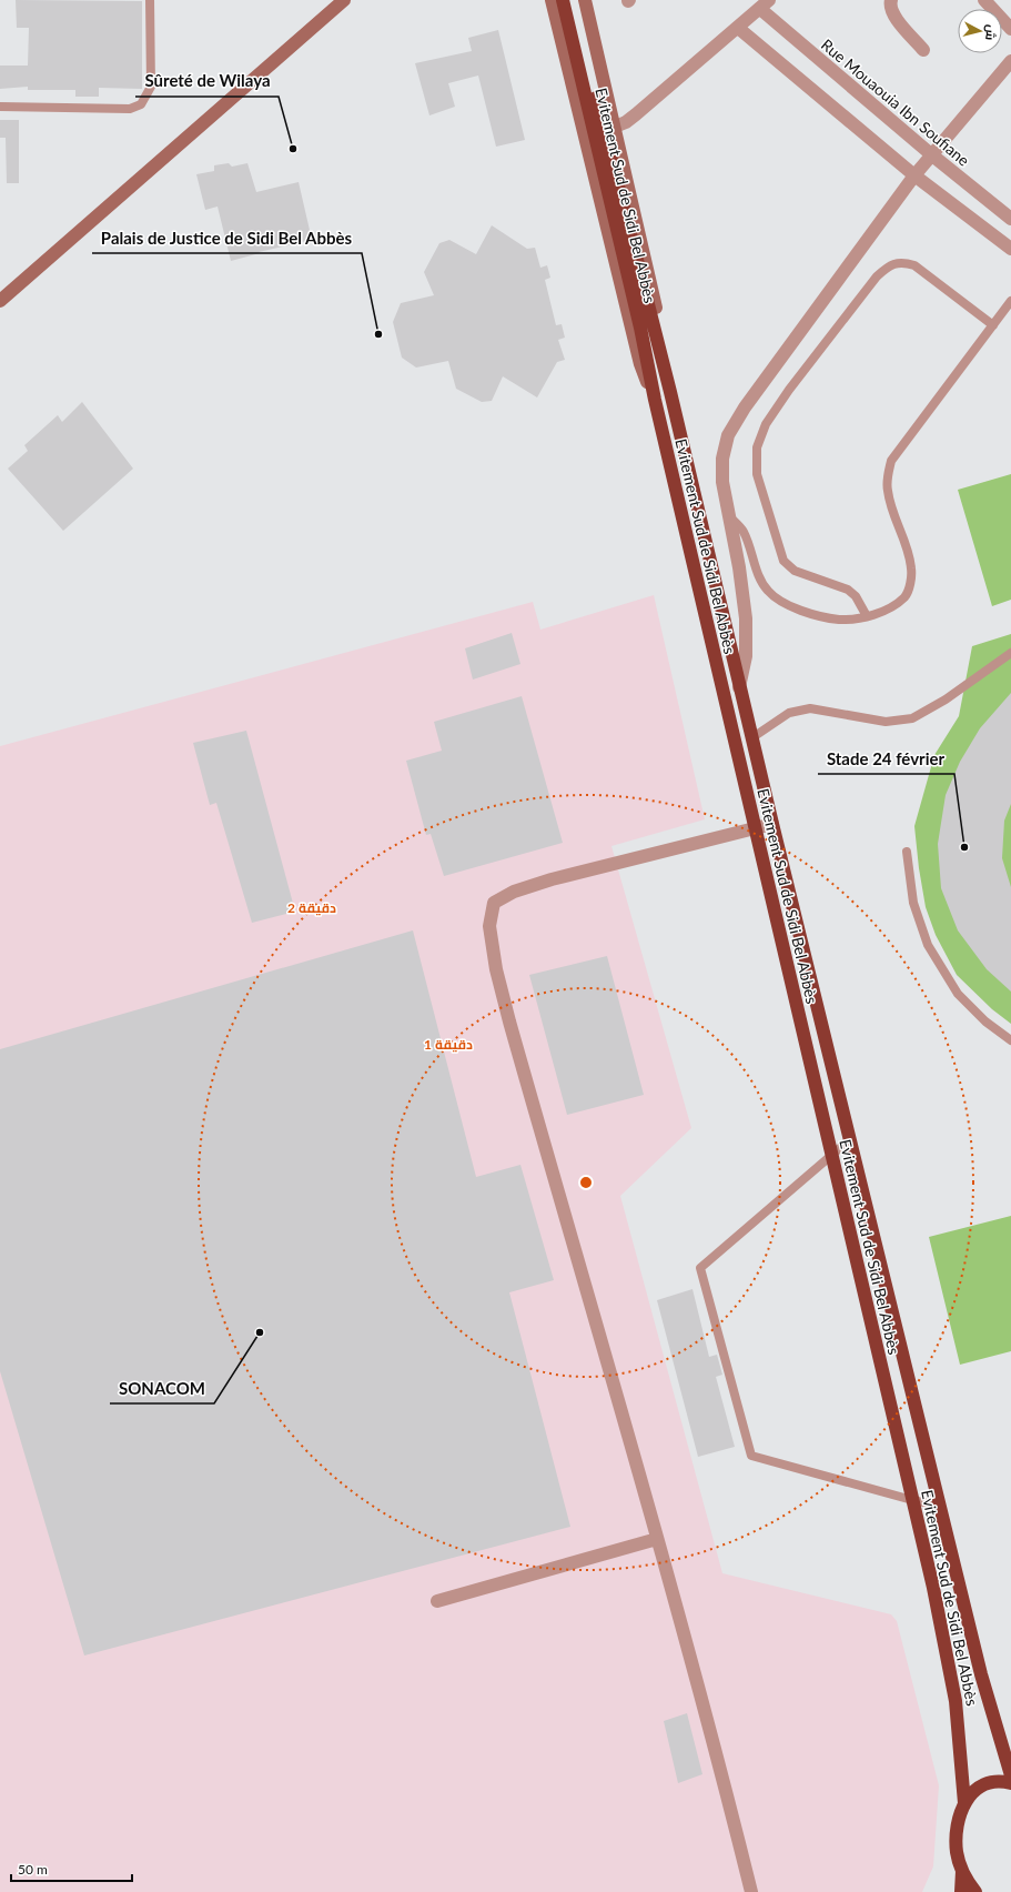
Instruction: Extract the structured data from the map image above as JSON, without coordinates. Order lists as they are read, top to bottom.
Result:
{
  "streets": {
    "highway": ["Evitement Sud de Sidi Bel Abbès"],
    "street": ["Rue Mouaouia Ibn Soufiane"]
  },
  "places": [
    "Sûreté de Wilaya",
    "Palais de Justice de Sidi Bel Abbès",
    "Stade 24 février",
    "SONACOM"
  ],
  "scale_bar": "50 m",
  "north": "right",
  "rings": ["2 دقيقة", "1 دقيقة"]
}
